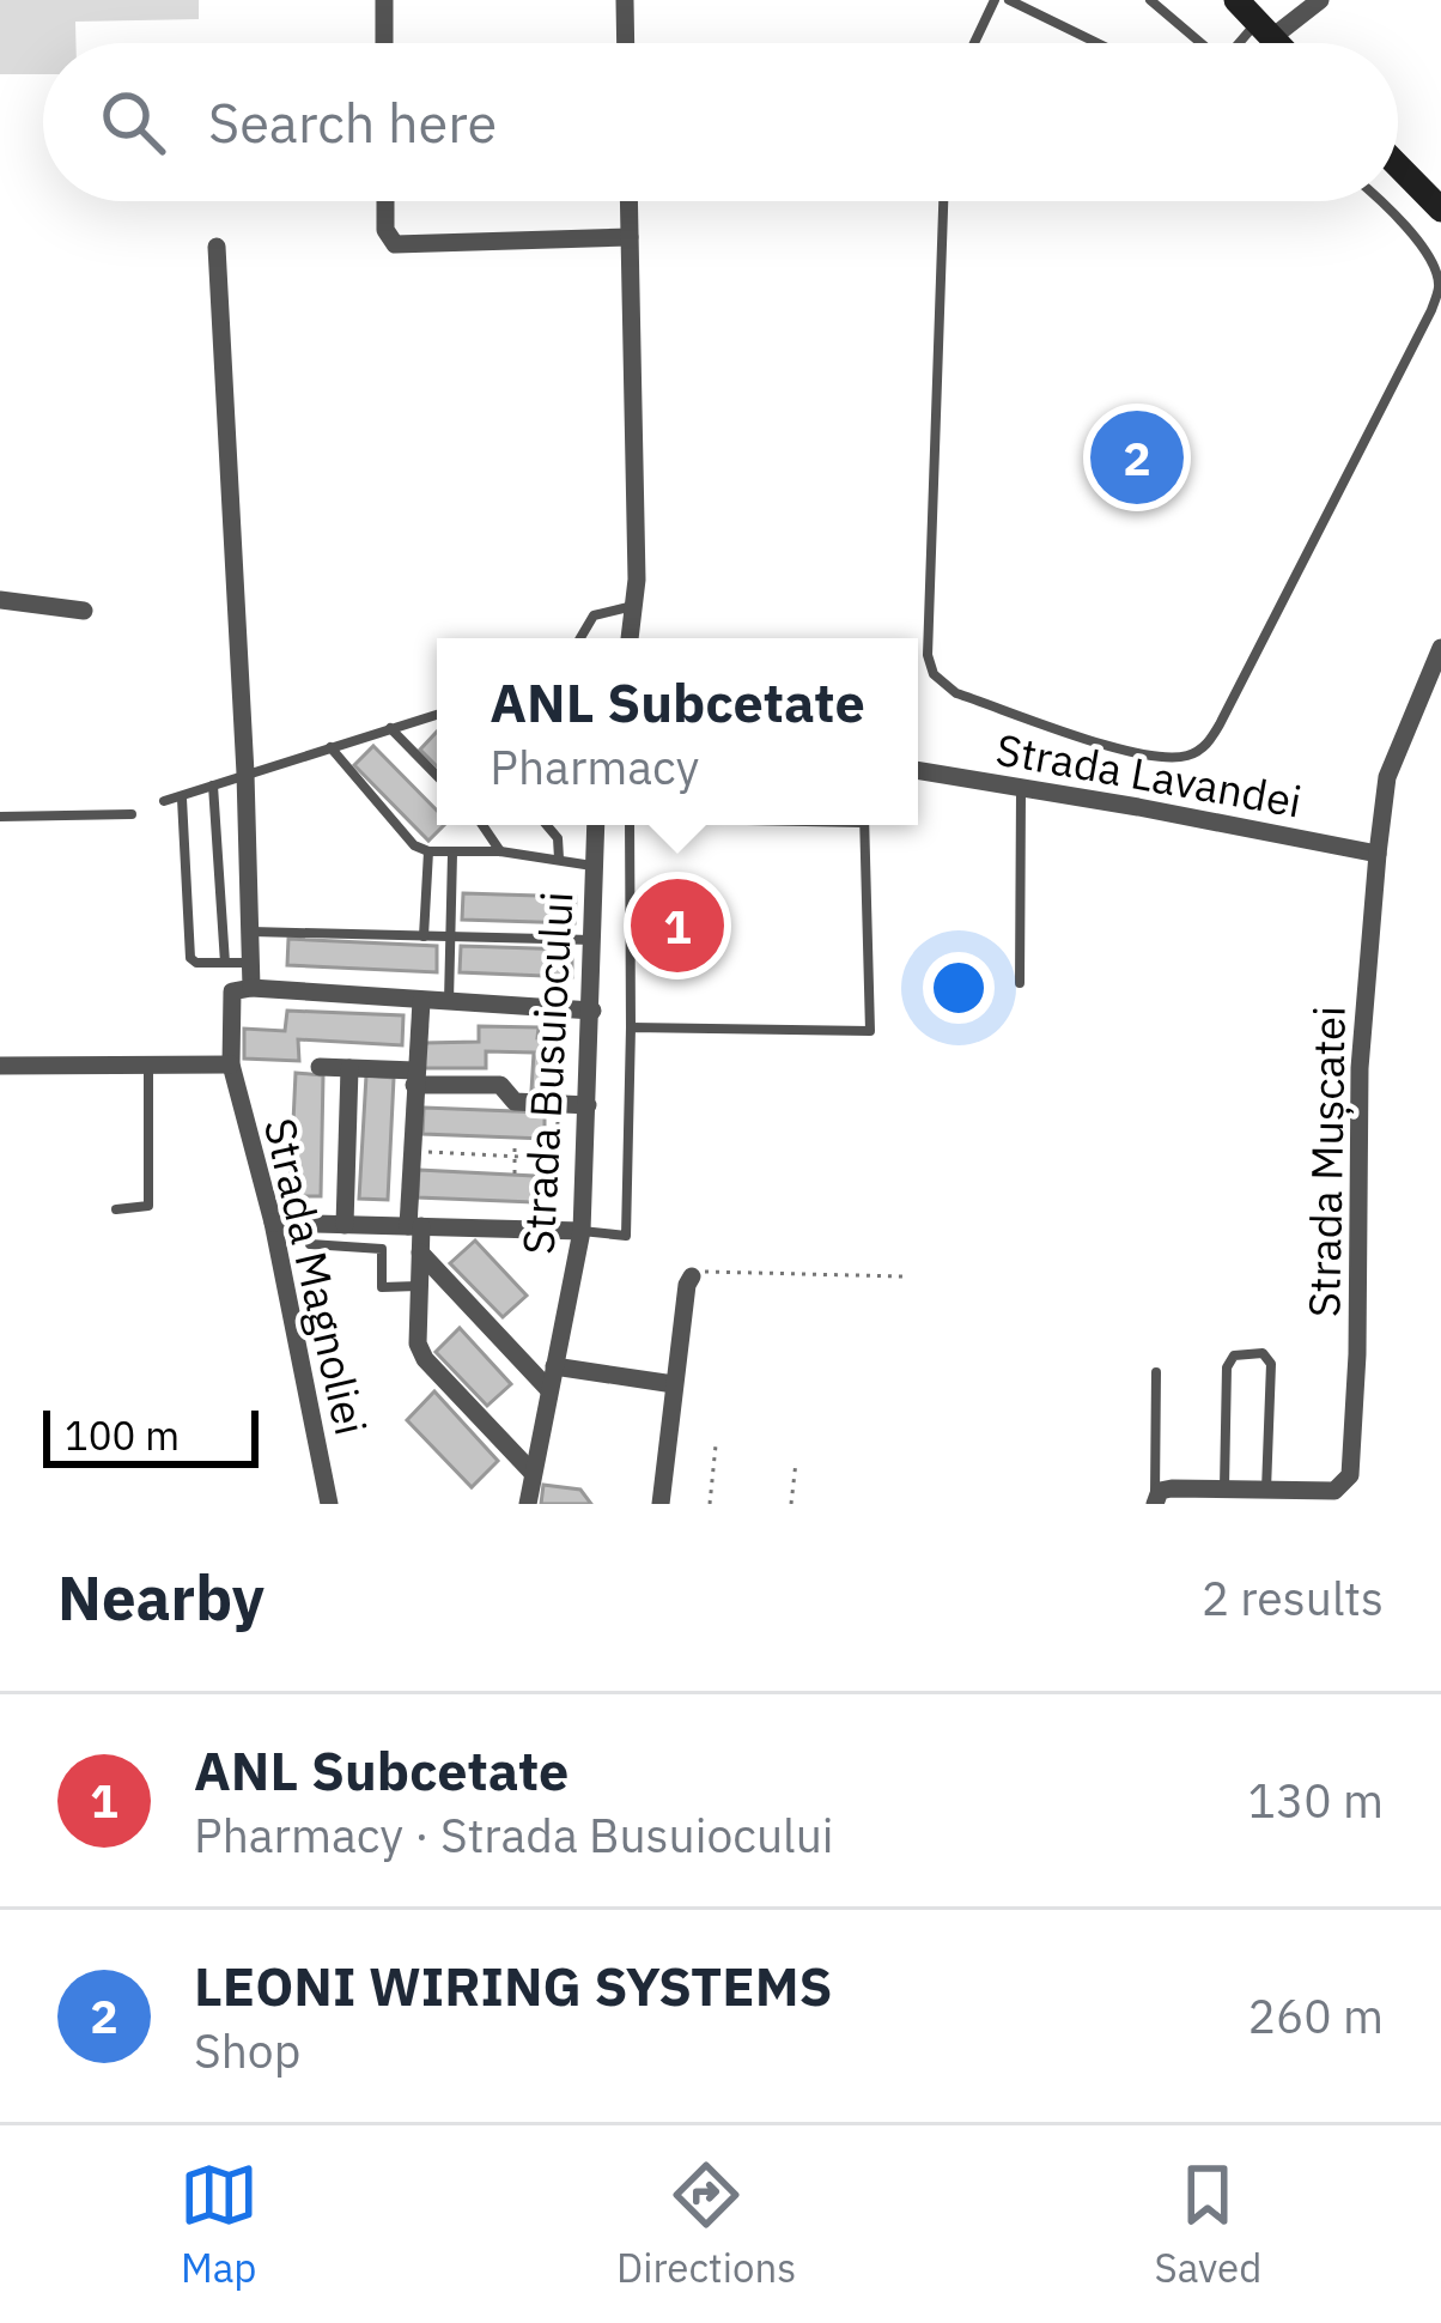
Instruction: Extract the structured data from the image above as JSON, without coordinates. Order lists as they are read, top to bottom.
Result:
{
  "streets": {
    "street": [
      "Strada Lavandei",
      "Strada Busuiocului",
      "Strada Mușcatei",
      "Strada Magnoliei"
    ]
  },
  "crossings": [
    ["Strada Lavandei", "Strada Mușcatei"]
  ],
  "scale_bar": "100 m",
  "page": {
    "search": "Search here",
    "pins": ["2", "1"],
    "popup": ["ANL Subcetate", "Pharmacy"],
    "scale": "100 m",
    "heading": ["Nearby", "2 results"],
    "list": [
      {
        "mark": "1",
        "name": "ANL Subcetate",
        "note": "Pharmacy · Strada Busuiocului",
        "value": "130 m"
      },
      {
        "mark": "2",
        "name": "LEONI WIRING SYSTEMS",
        "note": "Shop",
        "value": "260 m"
      }
    ],
    "nav": ["Map", "Directions", "Saved"]
  }
}
